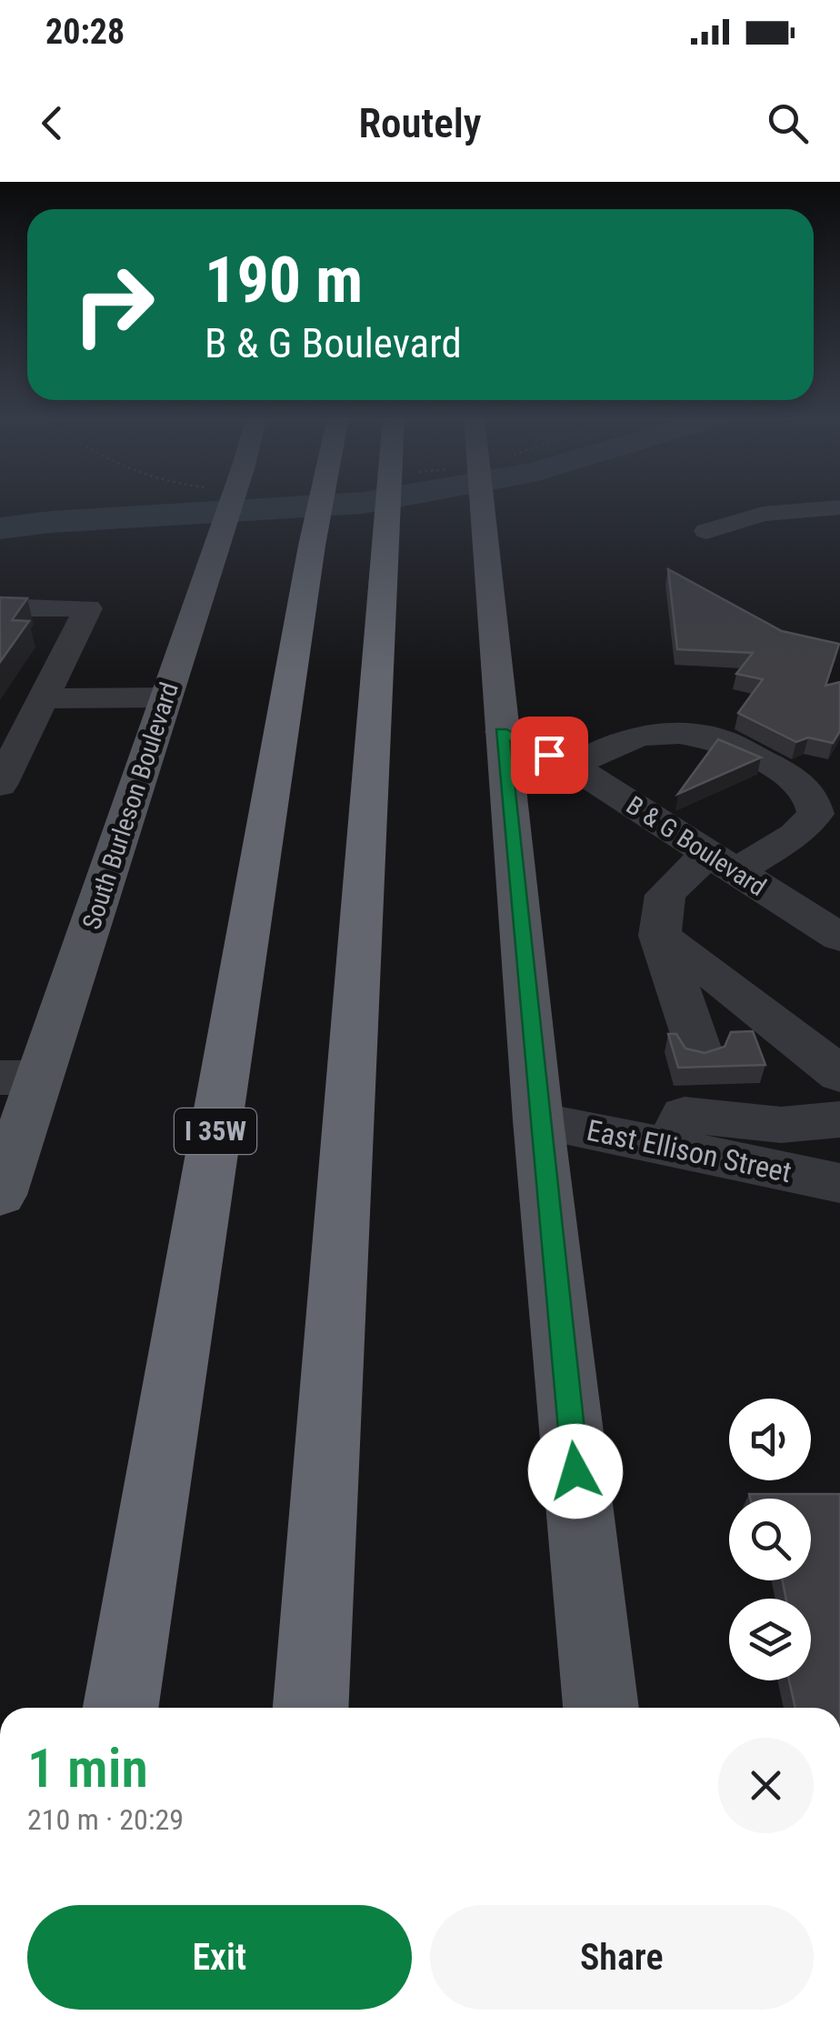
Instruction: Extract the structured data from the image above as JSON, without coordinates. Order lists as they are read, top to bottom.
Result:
{
  "streets": {
    "highway": ["I 35W"],
    "main road": ["South Burleson Boulevard"],
    "street": ["B & G Boulevard", "East Ellison Street"]
  },
  "page": {
    "status": "20:28",
    "header": "Routely",
    "turn": ["190 m", "B & G Boulevard"],
    "heading": ["1 min", "210 m · 20:29"],
    "buttons": ["Exit", "Share"]
  }
}
